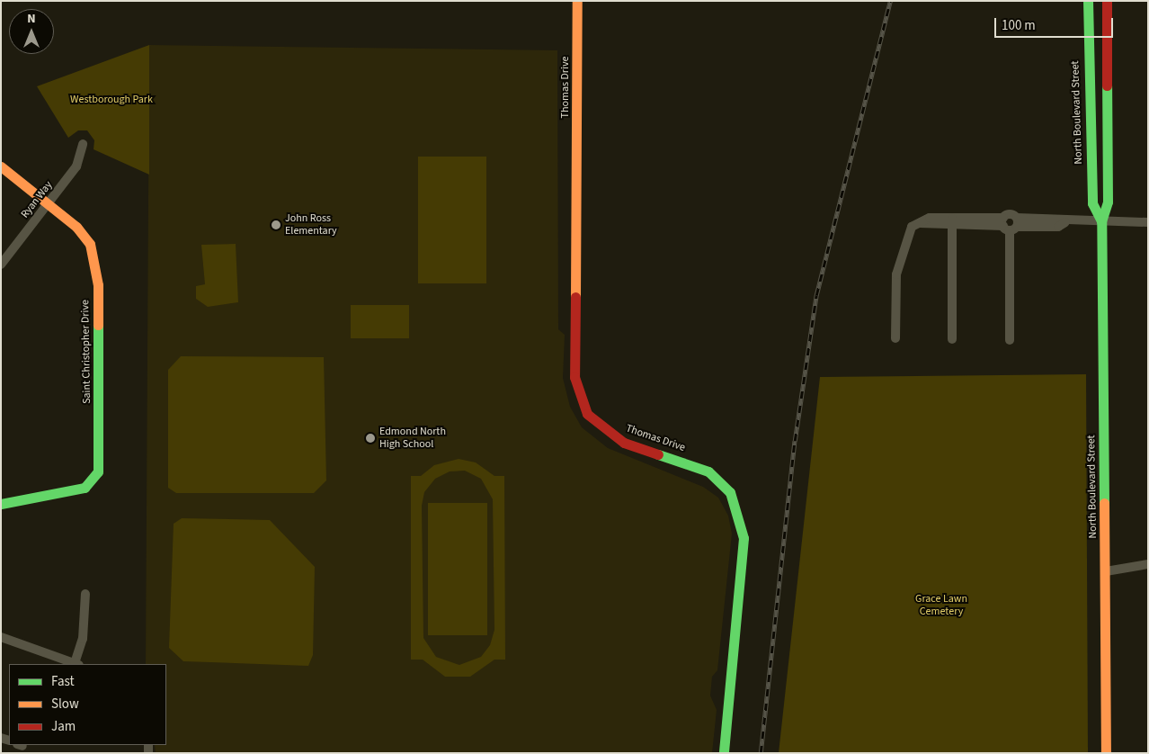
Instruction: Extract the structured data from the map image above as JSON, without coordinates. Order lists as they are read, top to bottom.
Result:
{
  "streets": {
    "street": [
      "Thomas Drive",
      "North Boulevard Street",
      "Ryan Way",
      "Saint Christopher Drive"
    ]
  },
  "crossings": [
    ["Ryan Way", "Saint Christopher Drive"]
  ],
  "parks": ["Westborough Park", "Grace Lawn Cemetery"],
  "places": ["John Ross Elementary", "Edmond North High School"],
  "legend": ["Fast", "Slow", "Jam"],
  "scale_bar": "100 m",
  "north": "top"
}
